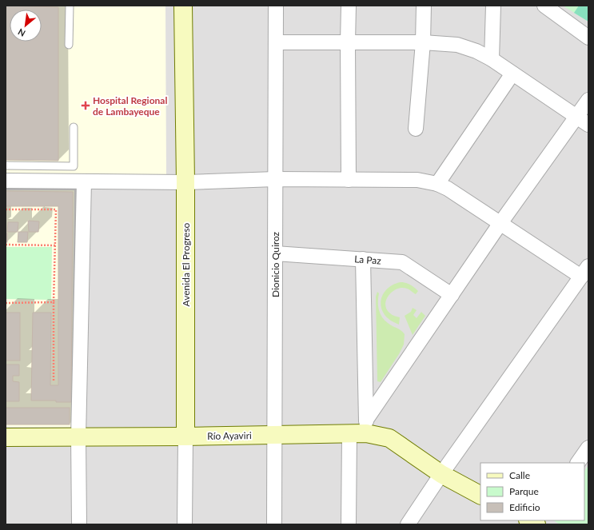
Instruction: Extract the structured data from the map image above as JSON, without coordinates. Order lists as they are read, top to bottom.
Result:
{
  "streets": {
    "street": [
      "La Paz",
      "Avenida El Progreso",
      "Dionicio Quiroz",
      "Río Ayaviri"
    ]
  },
  "crossings": [
    ["La Paz", "Dionicio Quiroz"],
    ["Avenida El Progreso", "Río Ayaviri"],
    ["Dionicio Quiroz", "Río Ayaviri"]
  ],
  "places": {
    "health": ["Hospital Regional de Lambayeque"]
  },
  "legend": ["Calle", "Parque", "Edificio"],
  "north": "bottom left"
}
